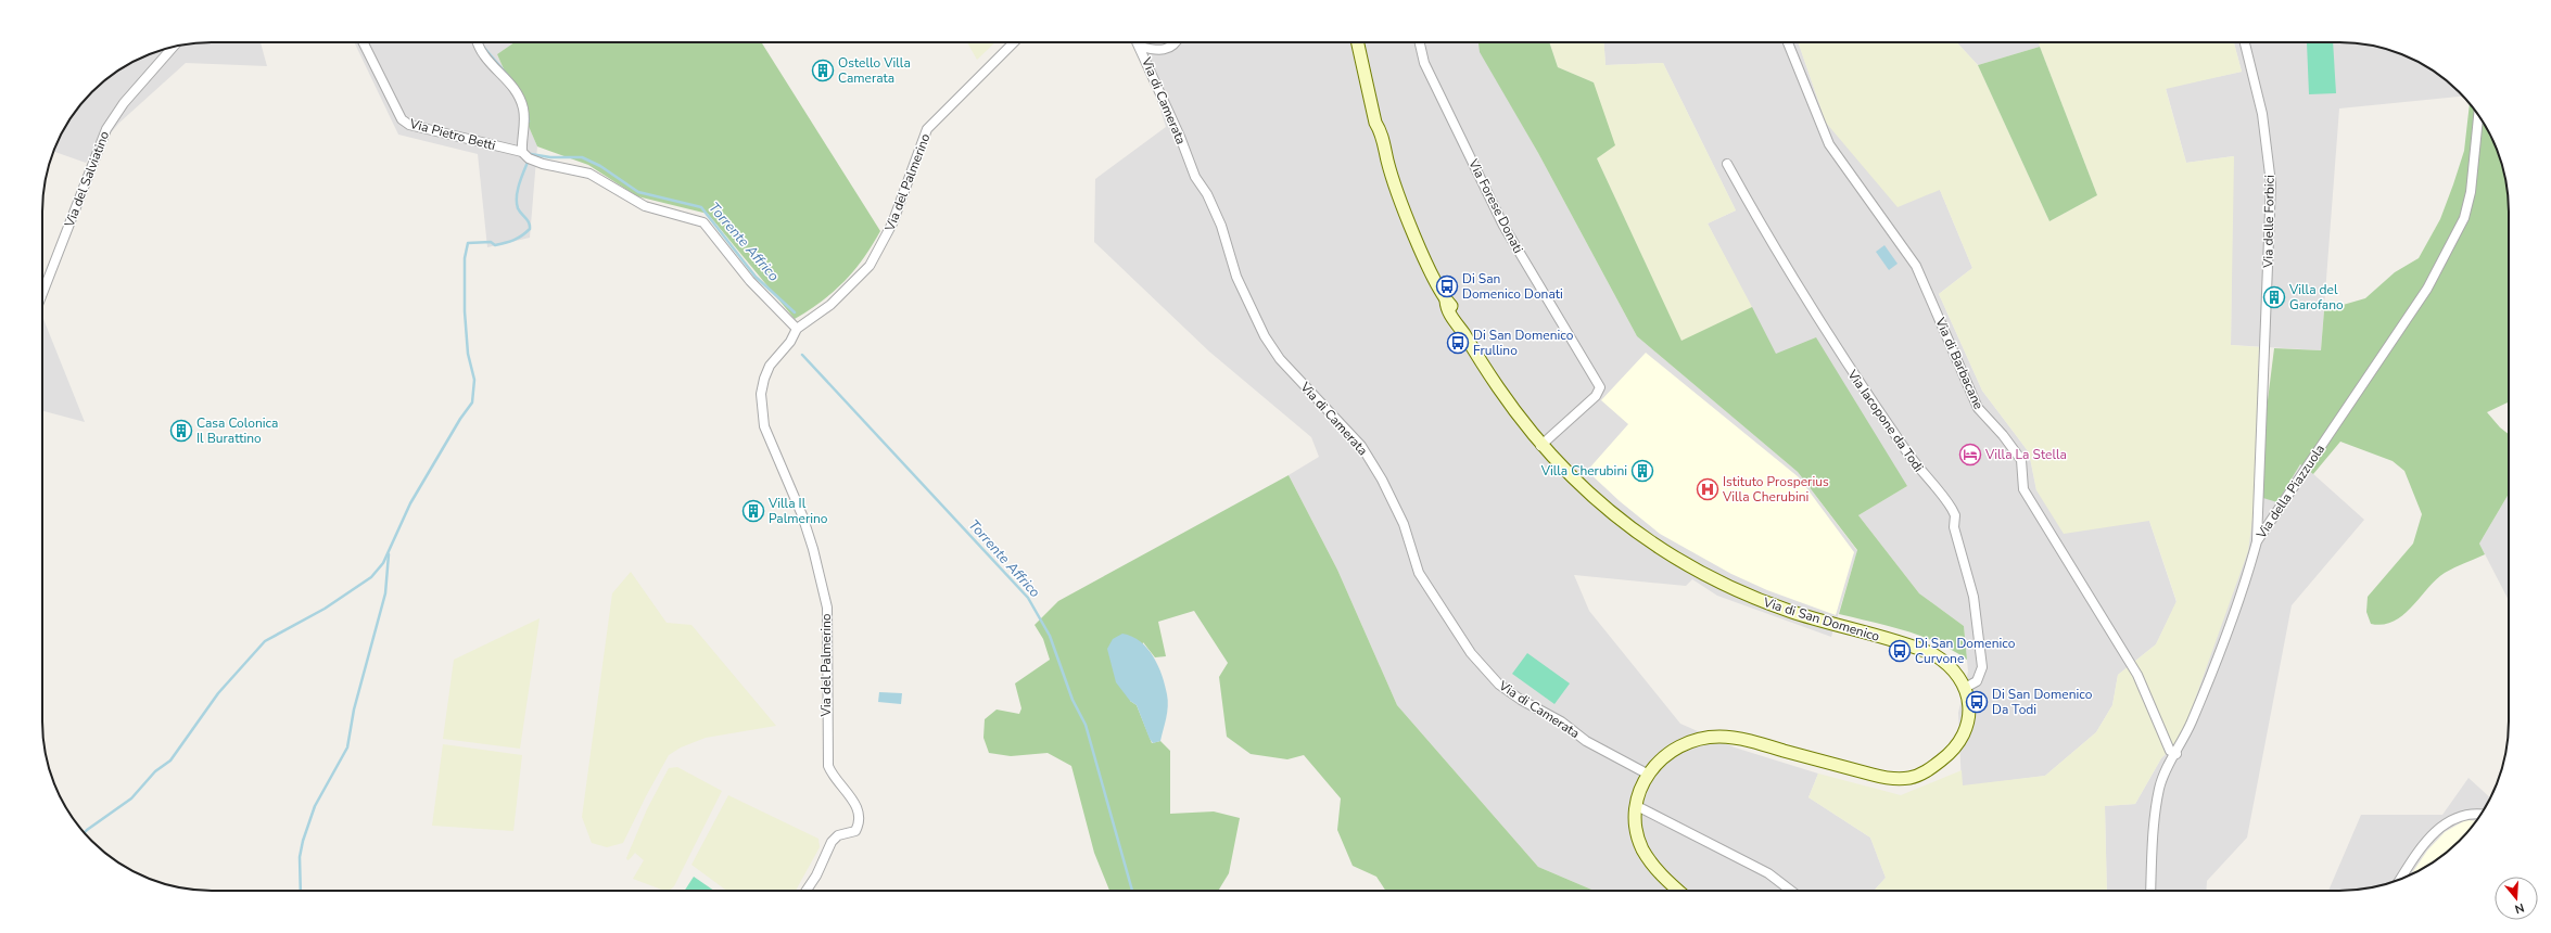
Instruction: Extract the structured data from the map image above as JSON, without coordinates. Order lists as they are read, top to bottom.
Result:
{
  "streets": {
    "main road": ["Via di San Domenico"],
    "street": [
      "Via di Camerata",
      "Via Pietro Betti",
      "Via del Salviatino",
      "Via del Palmerino",
      "Via Forese Donati",
      "Via delle Forbici",
      "Via di Barbacane",
      "Via Iacopone da Todi",
      "Via della Piazzuola"
    ]
  },
  "crossings": [
    ["Via di Camerata", "Via di San Domenico"],
    ["Via Pietro Betti", "Via del Palmerino"],
    ["Via Forese Donati", "Via di San Domenico"],
    ["Via delle Forbici", "Via della Piazzuola"],
    ["Via di Barbacane", "Via della Piazzuola"],
    ["Via Iacopone da Todi", "Via di San Domenico"]
  ],
  "water": ["Torrente Affrico"],
  "places": {
    "building": [
      "Ostello Villa Camerata",
      "Villa del Garofano",
      "Casa Colonica Il Burattino",
      "Villa Cherubini",
      "Villa Il Palmerino"
    ],
    "bus stop": [
      "Di San Domenico Donati",
      "Di San Domenico Frullino",
      "Di San Domenico Curvone",
      "Di San Domenico Da Todi"
    ],
    "hotel": ["Villa La Stella"],
    "hospital": ["Istituto Prosperius Villa Cherubini"]
  },
  "north": "bottom"
}
